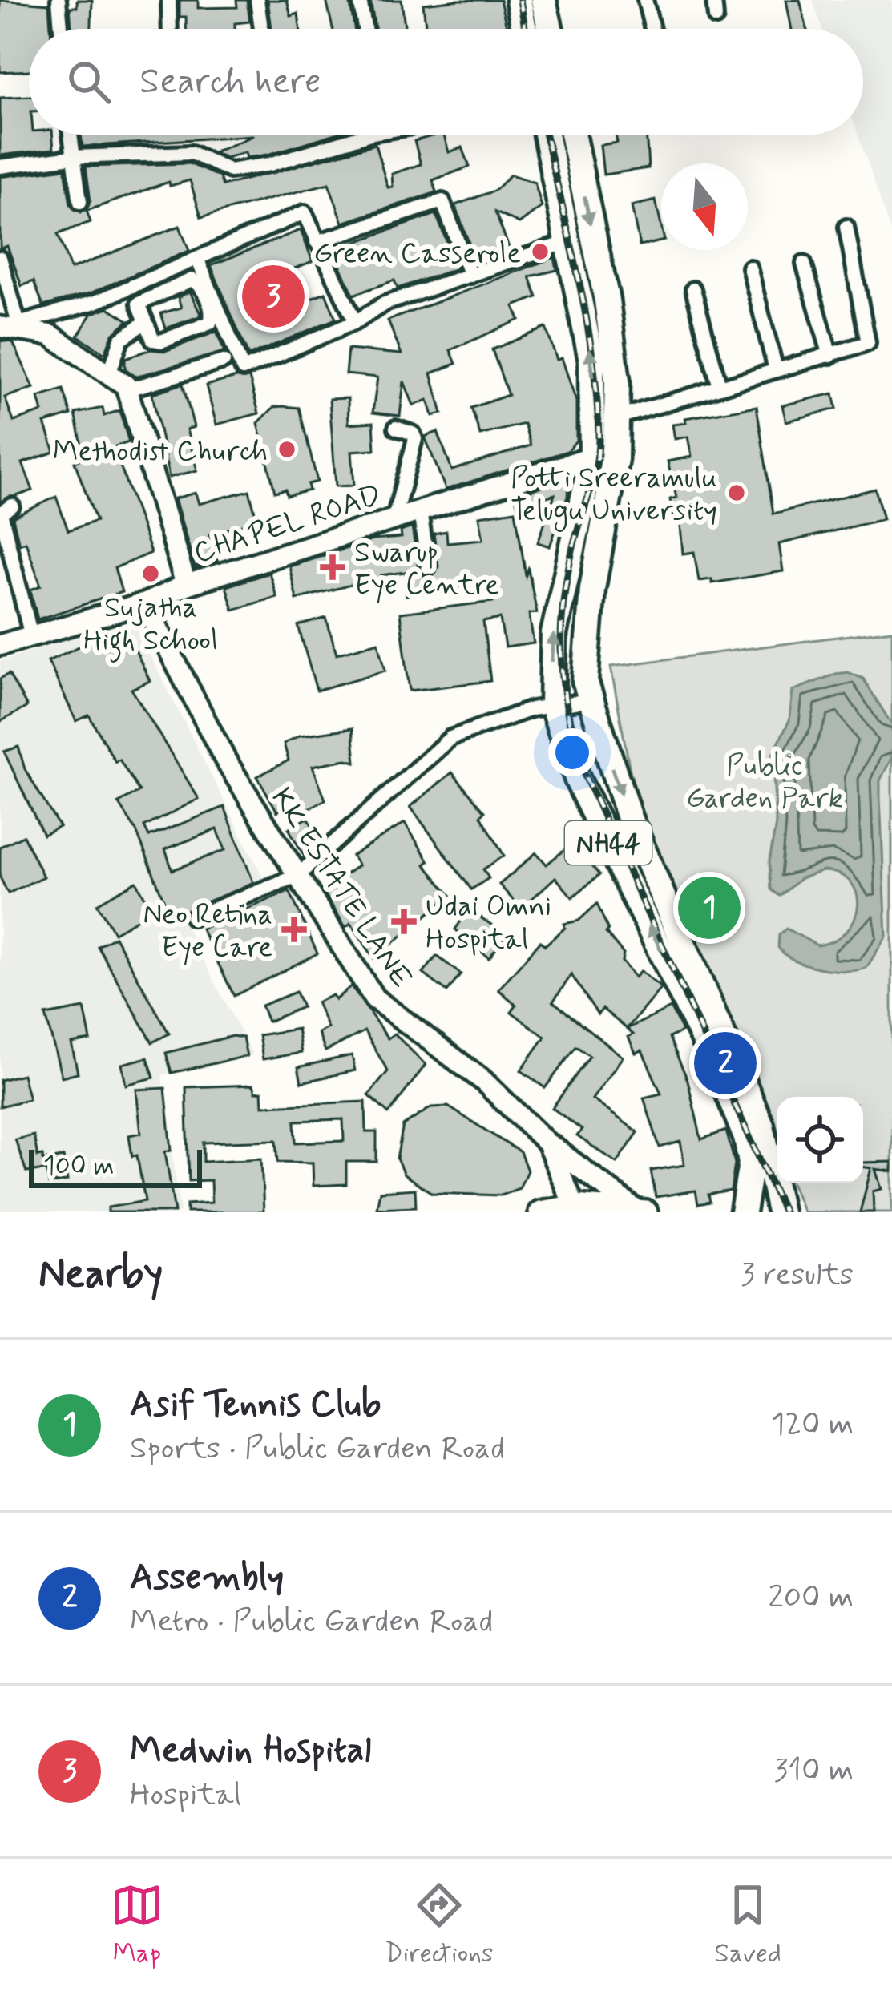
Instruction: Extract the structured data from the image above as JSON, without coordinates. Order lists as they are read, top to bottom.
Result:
{
  "streets": {
    "highway": ["NH44"],
    "main road": ["CHAPEL ROAD", "KK ESTATE LANE"]
  },
  "crossings": [
    ["CHAPEL ROAD", "NH44"],
    ["CHAPEL ROAD", "KK ESTATE LANE"]
  ],
  "parks": ["Public Garden Park"],
  "places": {
    "other": [
      "Green Casserole",
      "Methodist Church",
      "Potti Sreeramulu Telugu University",
      "Sujatha High School"
    ],
    "health": ["Swarup Eye Centre", "Udai Omni Hospital", "Neo Retina Eye Care"]
  },
  "scale_bar": "100 m",
  "north": "bottom",
  "page": {
    "search": "Search here",
    "pins": ["3", "1", "2"],
    "scale": "100 m",
    "heading": ["Nearby", "3 results"],
    "list": [
      {
        "mark": "1",
        "name": "Asif Tennis Club",
        "note": "Sports · Public Garden Road",
        "value": "120 m"
      },
      {
        "mark": "2",
        "name": "Assembly",
        "note": "Metro · Public Garden Road",
        "value": "200 m"
      },
      {
        "mark": "3",
        "name": "Medwin Hospital",
        "note": "Hospital",
        "value": "310 m"
      }
    ],
    "nav": ["Map", "Directions", "Saved"]
  }
}
